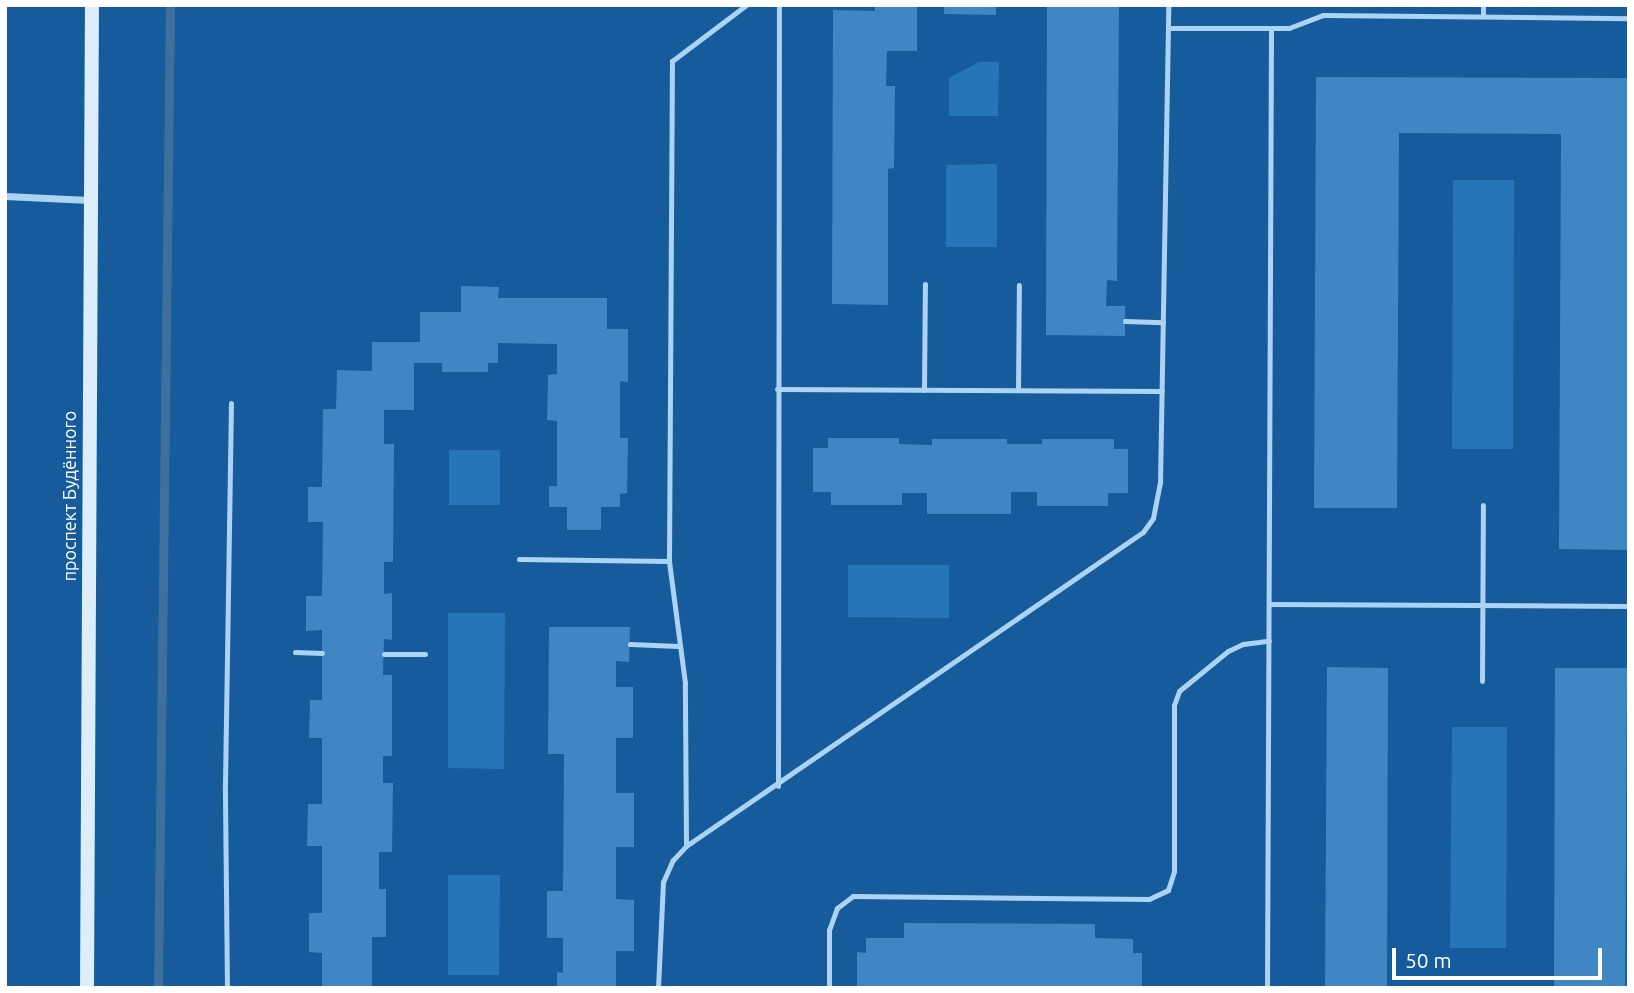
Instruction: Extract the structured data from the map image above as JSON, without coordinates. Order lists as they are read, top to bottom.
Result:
{
  "streets": {
    "street": ["проспект Будённого"]
  },
  "scale_bar": "50 m"
}
